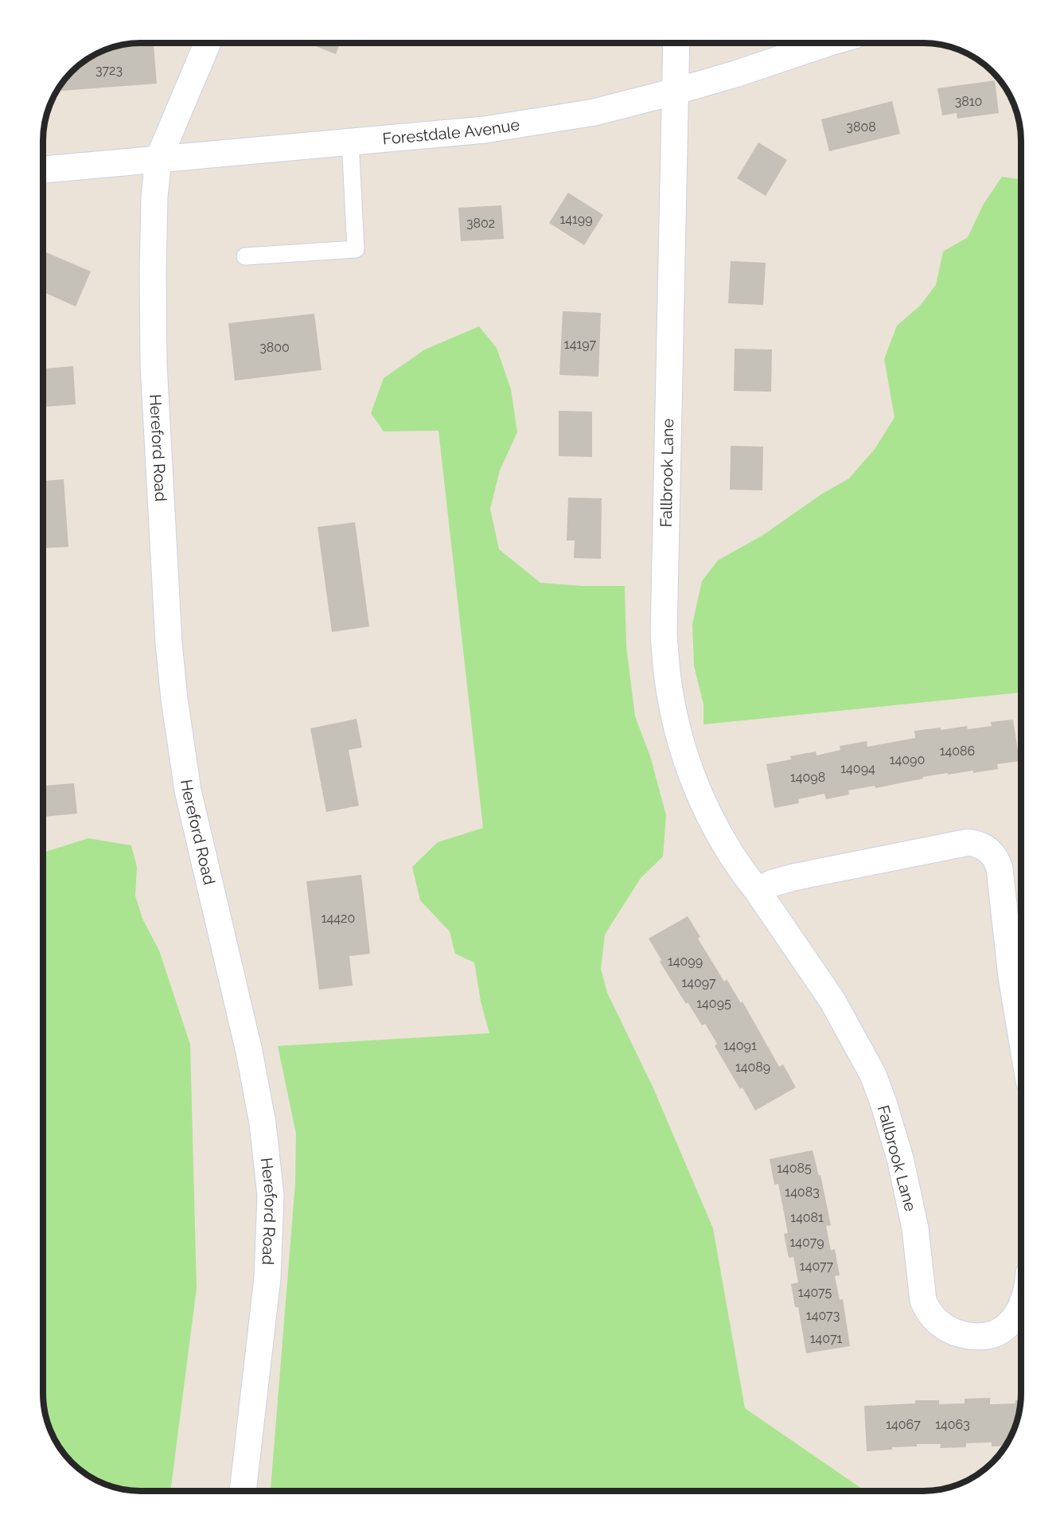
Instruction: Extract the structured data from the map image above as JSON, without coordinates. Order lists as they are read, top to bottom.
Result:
{
  "streets": {
    "street": ["Forestdale Avenue", "Hereford Road", "Fallbrook Lane"]
  },
  "crossings": [
    ["Forestdale Avenue", "Hereford Road"],
    ["Forestdale Avenue", "Fallbrook Lane"]
  ],
  "house_numbers": [
    "3723",
    "3810",
    "3808",
    "14199",
    "3802",
    "14197",
    "3800",
    "14086",
    "14090",
    "14094",
    "14098",
    "14420",
    "14099",
    "14097",
    "14095",
    "14091",
    "14089",
    "14085",
    "14083",
    "14081",
    "14079",
    "14077",
    "14075",
    "14073",
    "14071",
    "14067",
    "14063"
  ]
}
